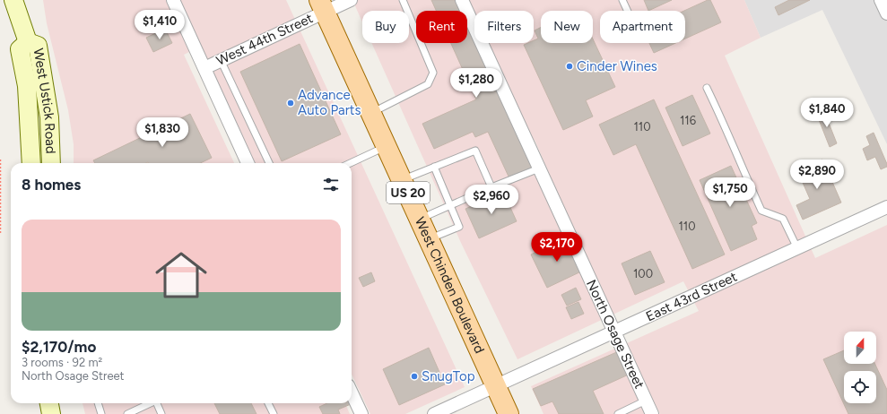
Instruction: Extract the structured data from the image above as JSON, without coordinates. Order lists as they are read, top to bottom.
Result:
{
  "streets": {
    "main road": ["West Ustick Road", "US 20", "West Chinden Boulevard"],
    "street": ["West 44th Street", "East 43rd Street", "North Osage Street"]
  },
  "crossings": [
    ["West 44th Street", "West Chinden Boulevard"],
    ["West Chinden Boulevard", "East 43rd Street"],
    ["East 43rd Street", "North Osage Street"]
  ],
  "places": ["Cinder Wines", "Advance Auto Parts", "SnugTop"],
  "house_numbers": [
    "116",
    "110",
    "110",
    "100"
  ],
  "north": "top",
  "page": {
    "price": [
      "$1,410",
      "$1,280",
      "$1,840",
      "$1,830",
      "$2,890",
      "$1,750",
      "$2,960",
      "$2,170"
    ],
    "chip": [
      "Buy",
      "Rent",
      "Filters",
      "New",
      "Apartment"
    ],
    "heading": "8 homes",
    "list": [
      {
        "name": "$2,170/mo",
        "note": "3 rooms · 92 m² · North Osage Street"
      }
    ]
  }
}
